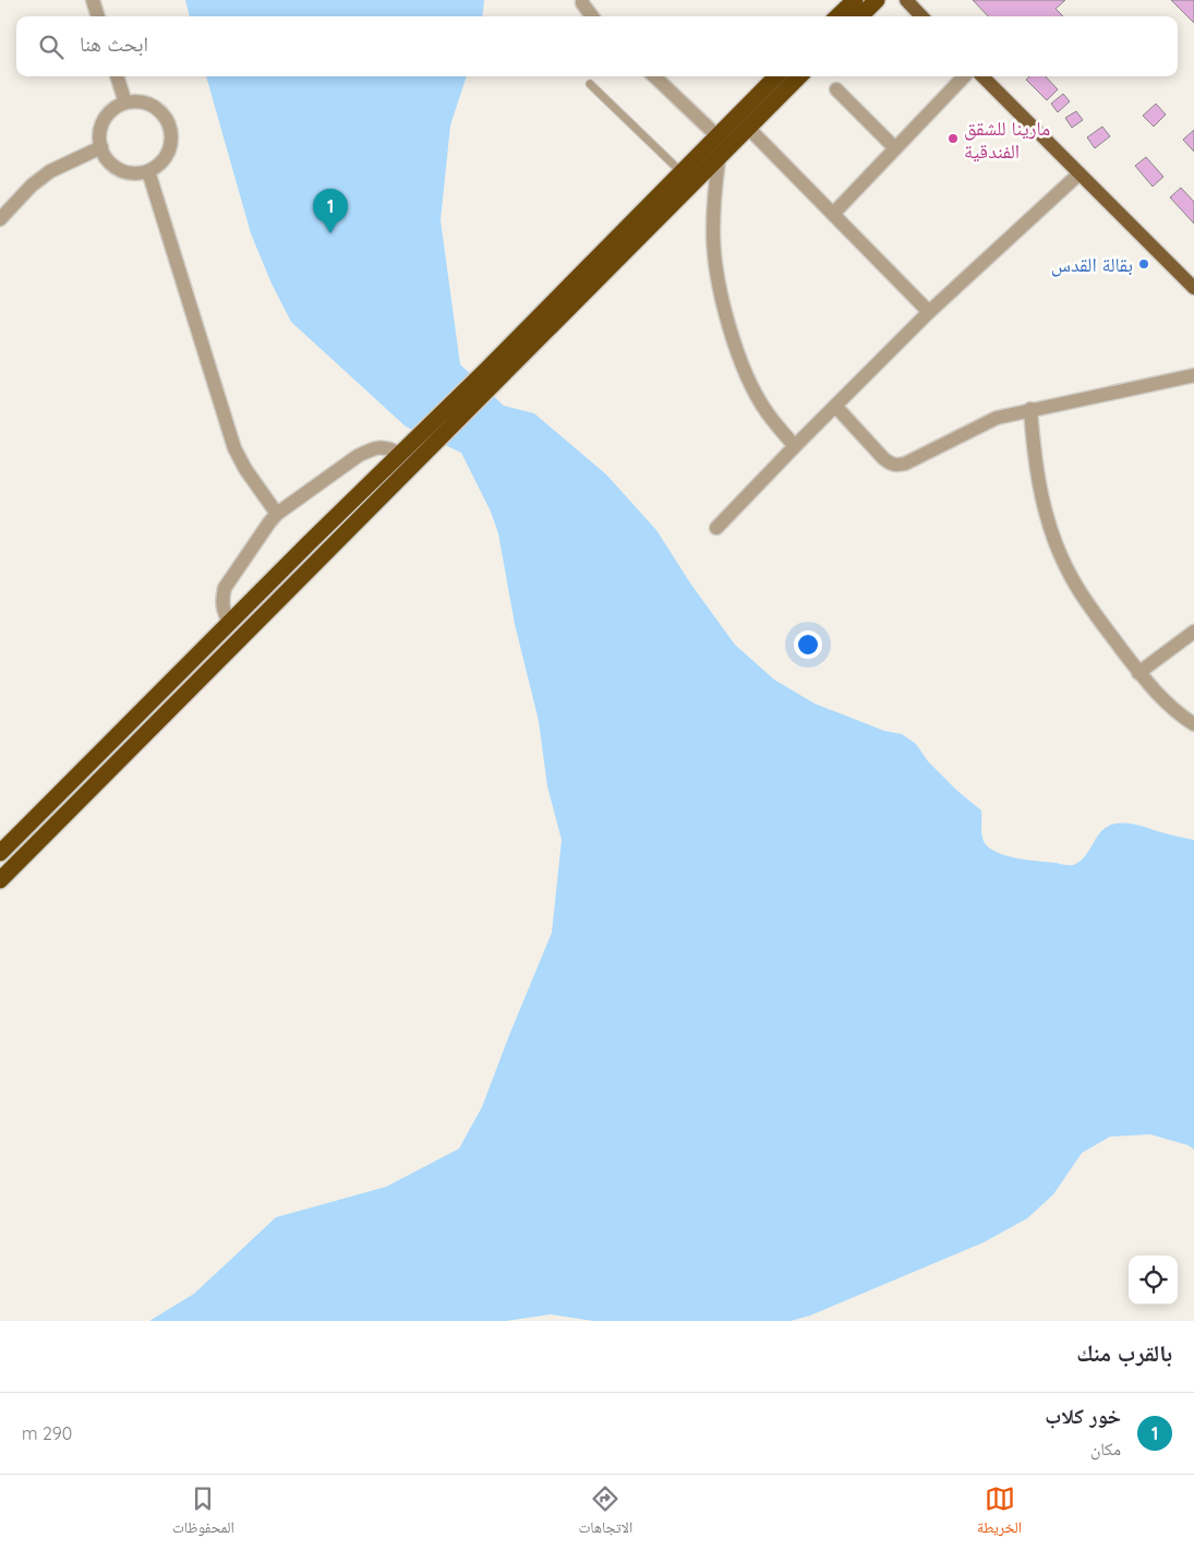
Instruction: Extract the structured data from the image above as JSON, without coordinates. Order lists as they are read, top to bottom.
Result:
{
  "places": ["مارينا للشقق الفندقية", "بقالة القدس"],
  "page": {
    "search": "ابحث هنا",
    "pins": "1",
    "heading": "بالقرب منك",
    "list": [
      {
        "mark": "1",
        "name": "خور كلاب",
        "note": "مكان",
        "value": "290 m"
      }
    ],
    "nav": ["الخريطة", "الاتجاهات", "المحفوظات"]
  }
}
